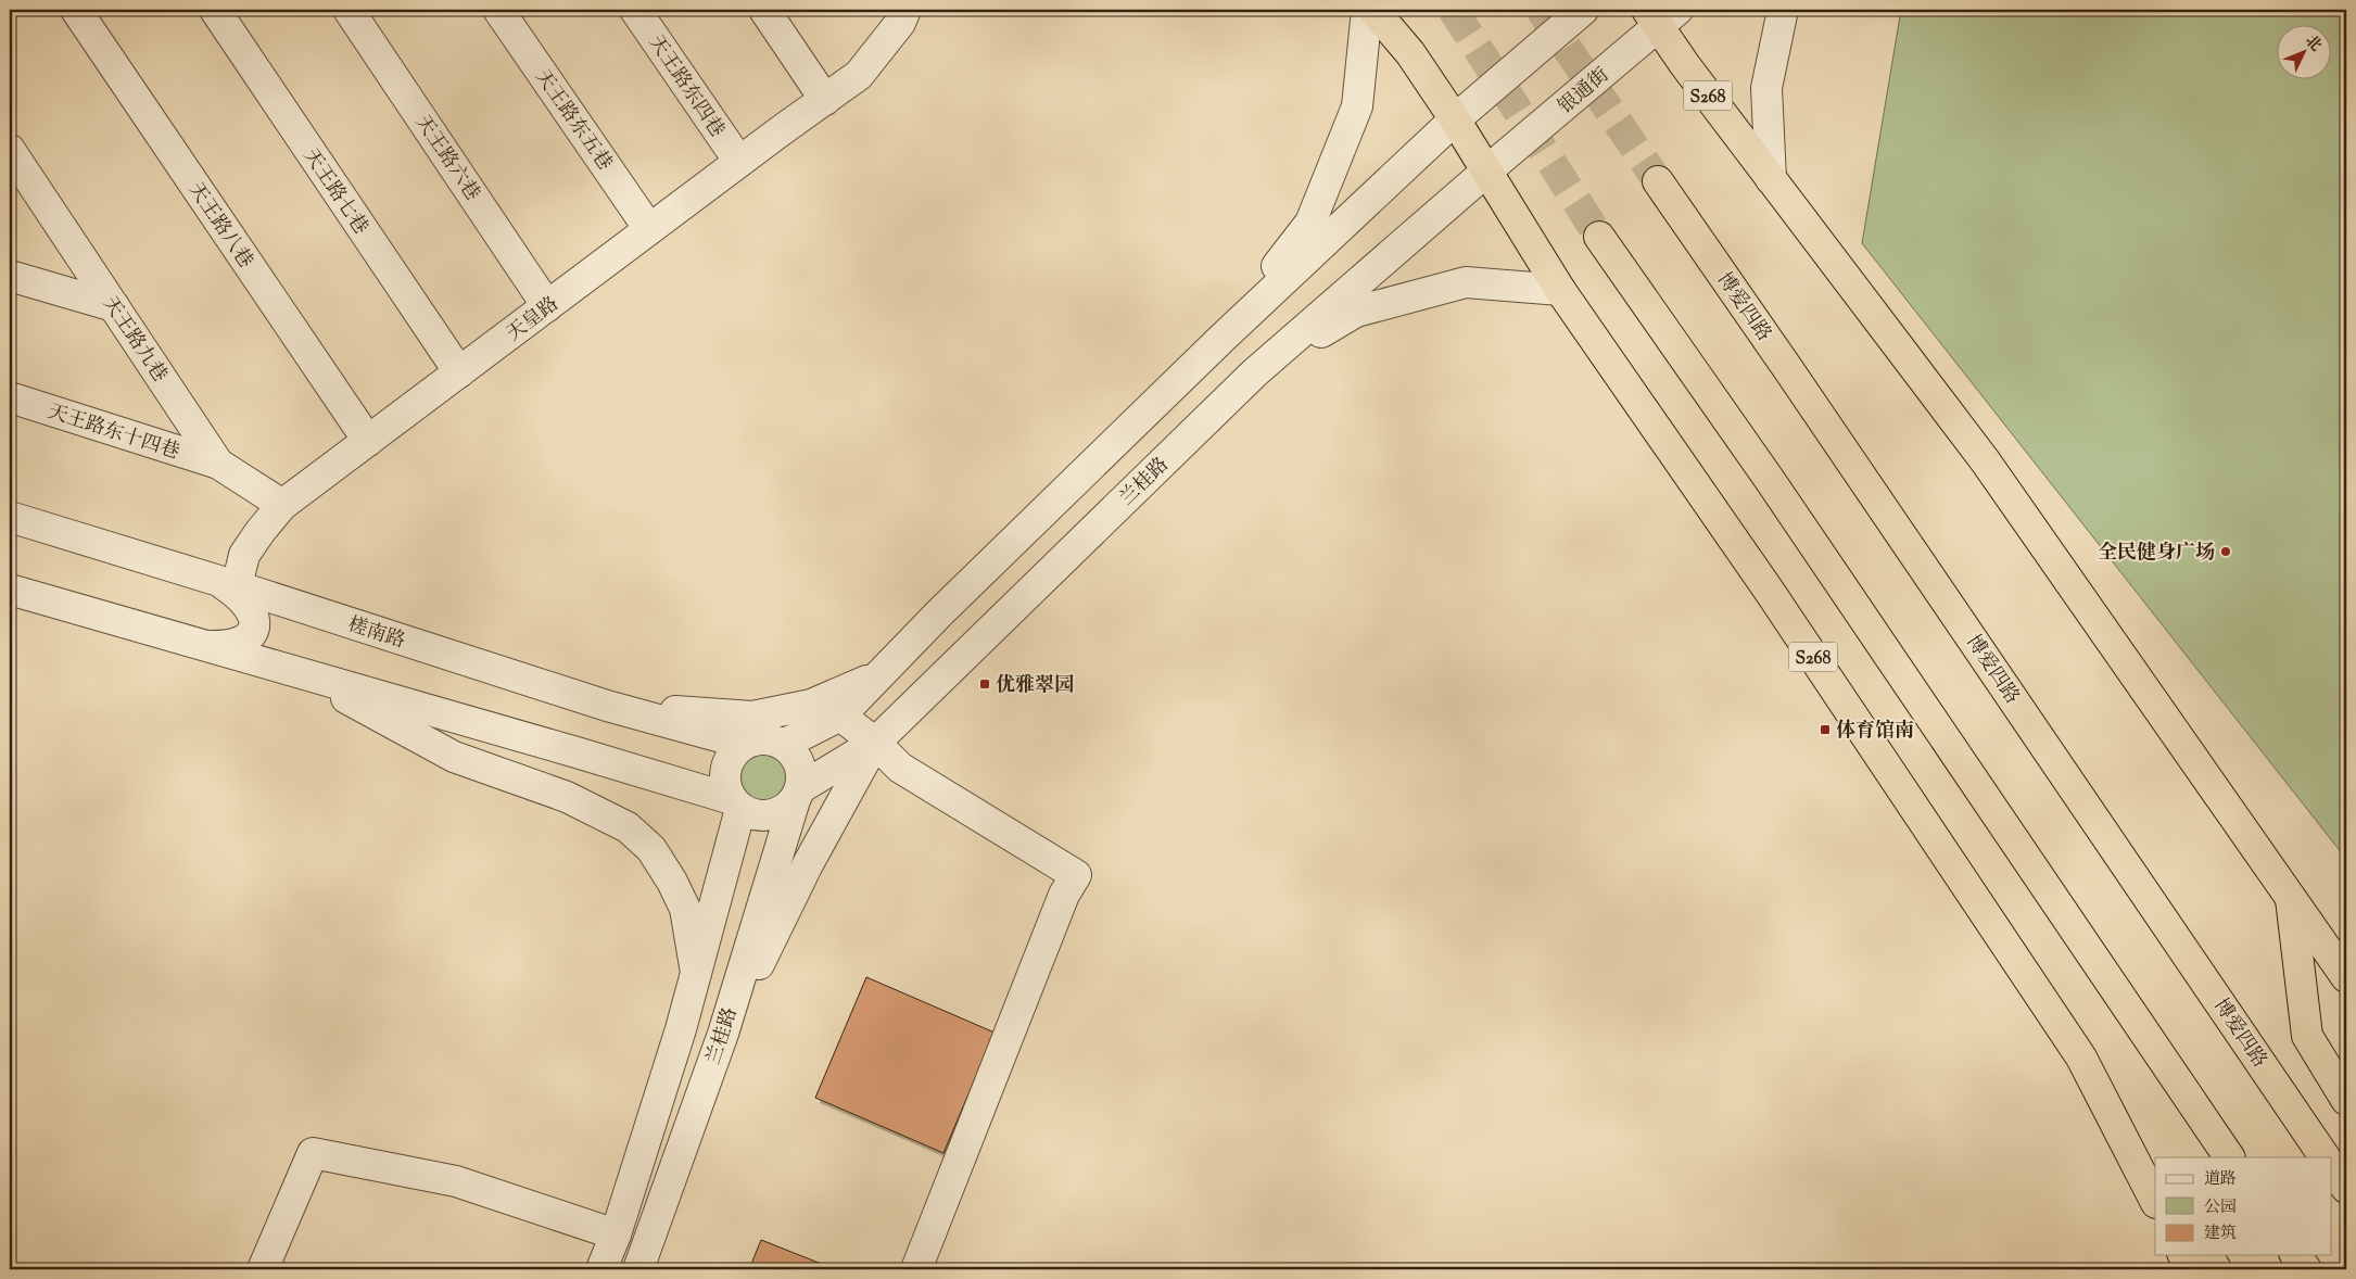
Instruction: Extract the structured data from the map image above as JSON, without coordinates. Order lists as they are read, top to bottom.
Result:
{
  "streets": {
    "highway": ["S268", "博爱四路"],
    "street": [
      "天王路东四巷",
      "银通街",
      "天王路东五巷",
      "天王路六巷",
      "天王路七巷",
      "天王路八巷",
      "天皇路",
      "天王路九巷",
      "天王路东十四巷",
      "兰桂路",
      "槎南路"
    ]
  },
  "crossings": [
    ["天王路东四巷", "天皇路"],
    ["银通街", "S268"],
    ["银通街", "兰桂路"],
    ["S268", "兰桂路"],
    ["天王路东五巷", "天皇路"],
    ["天王路六巷", "天皇路"],
    ["天王路七巷", "天皇路"],
    ["天王路八巷", "天皇路"],
    ["天皇路", "天王路九巷"],
    ["天皇路", "槎南路"],
    ["天王路九巷", "天王路东十四巷"],
    ["兰桂路", "槎南路"]
  ],
  "places": {
    "other": ["全民健身广场"],
    "transit": ["优雅翠园", "体育馆南"]
  },
  "legend": ["道路", "公园", "建筑"],
  "north": "top right"
}
